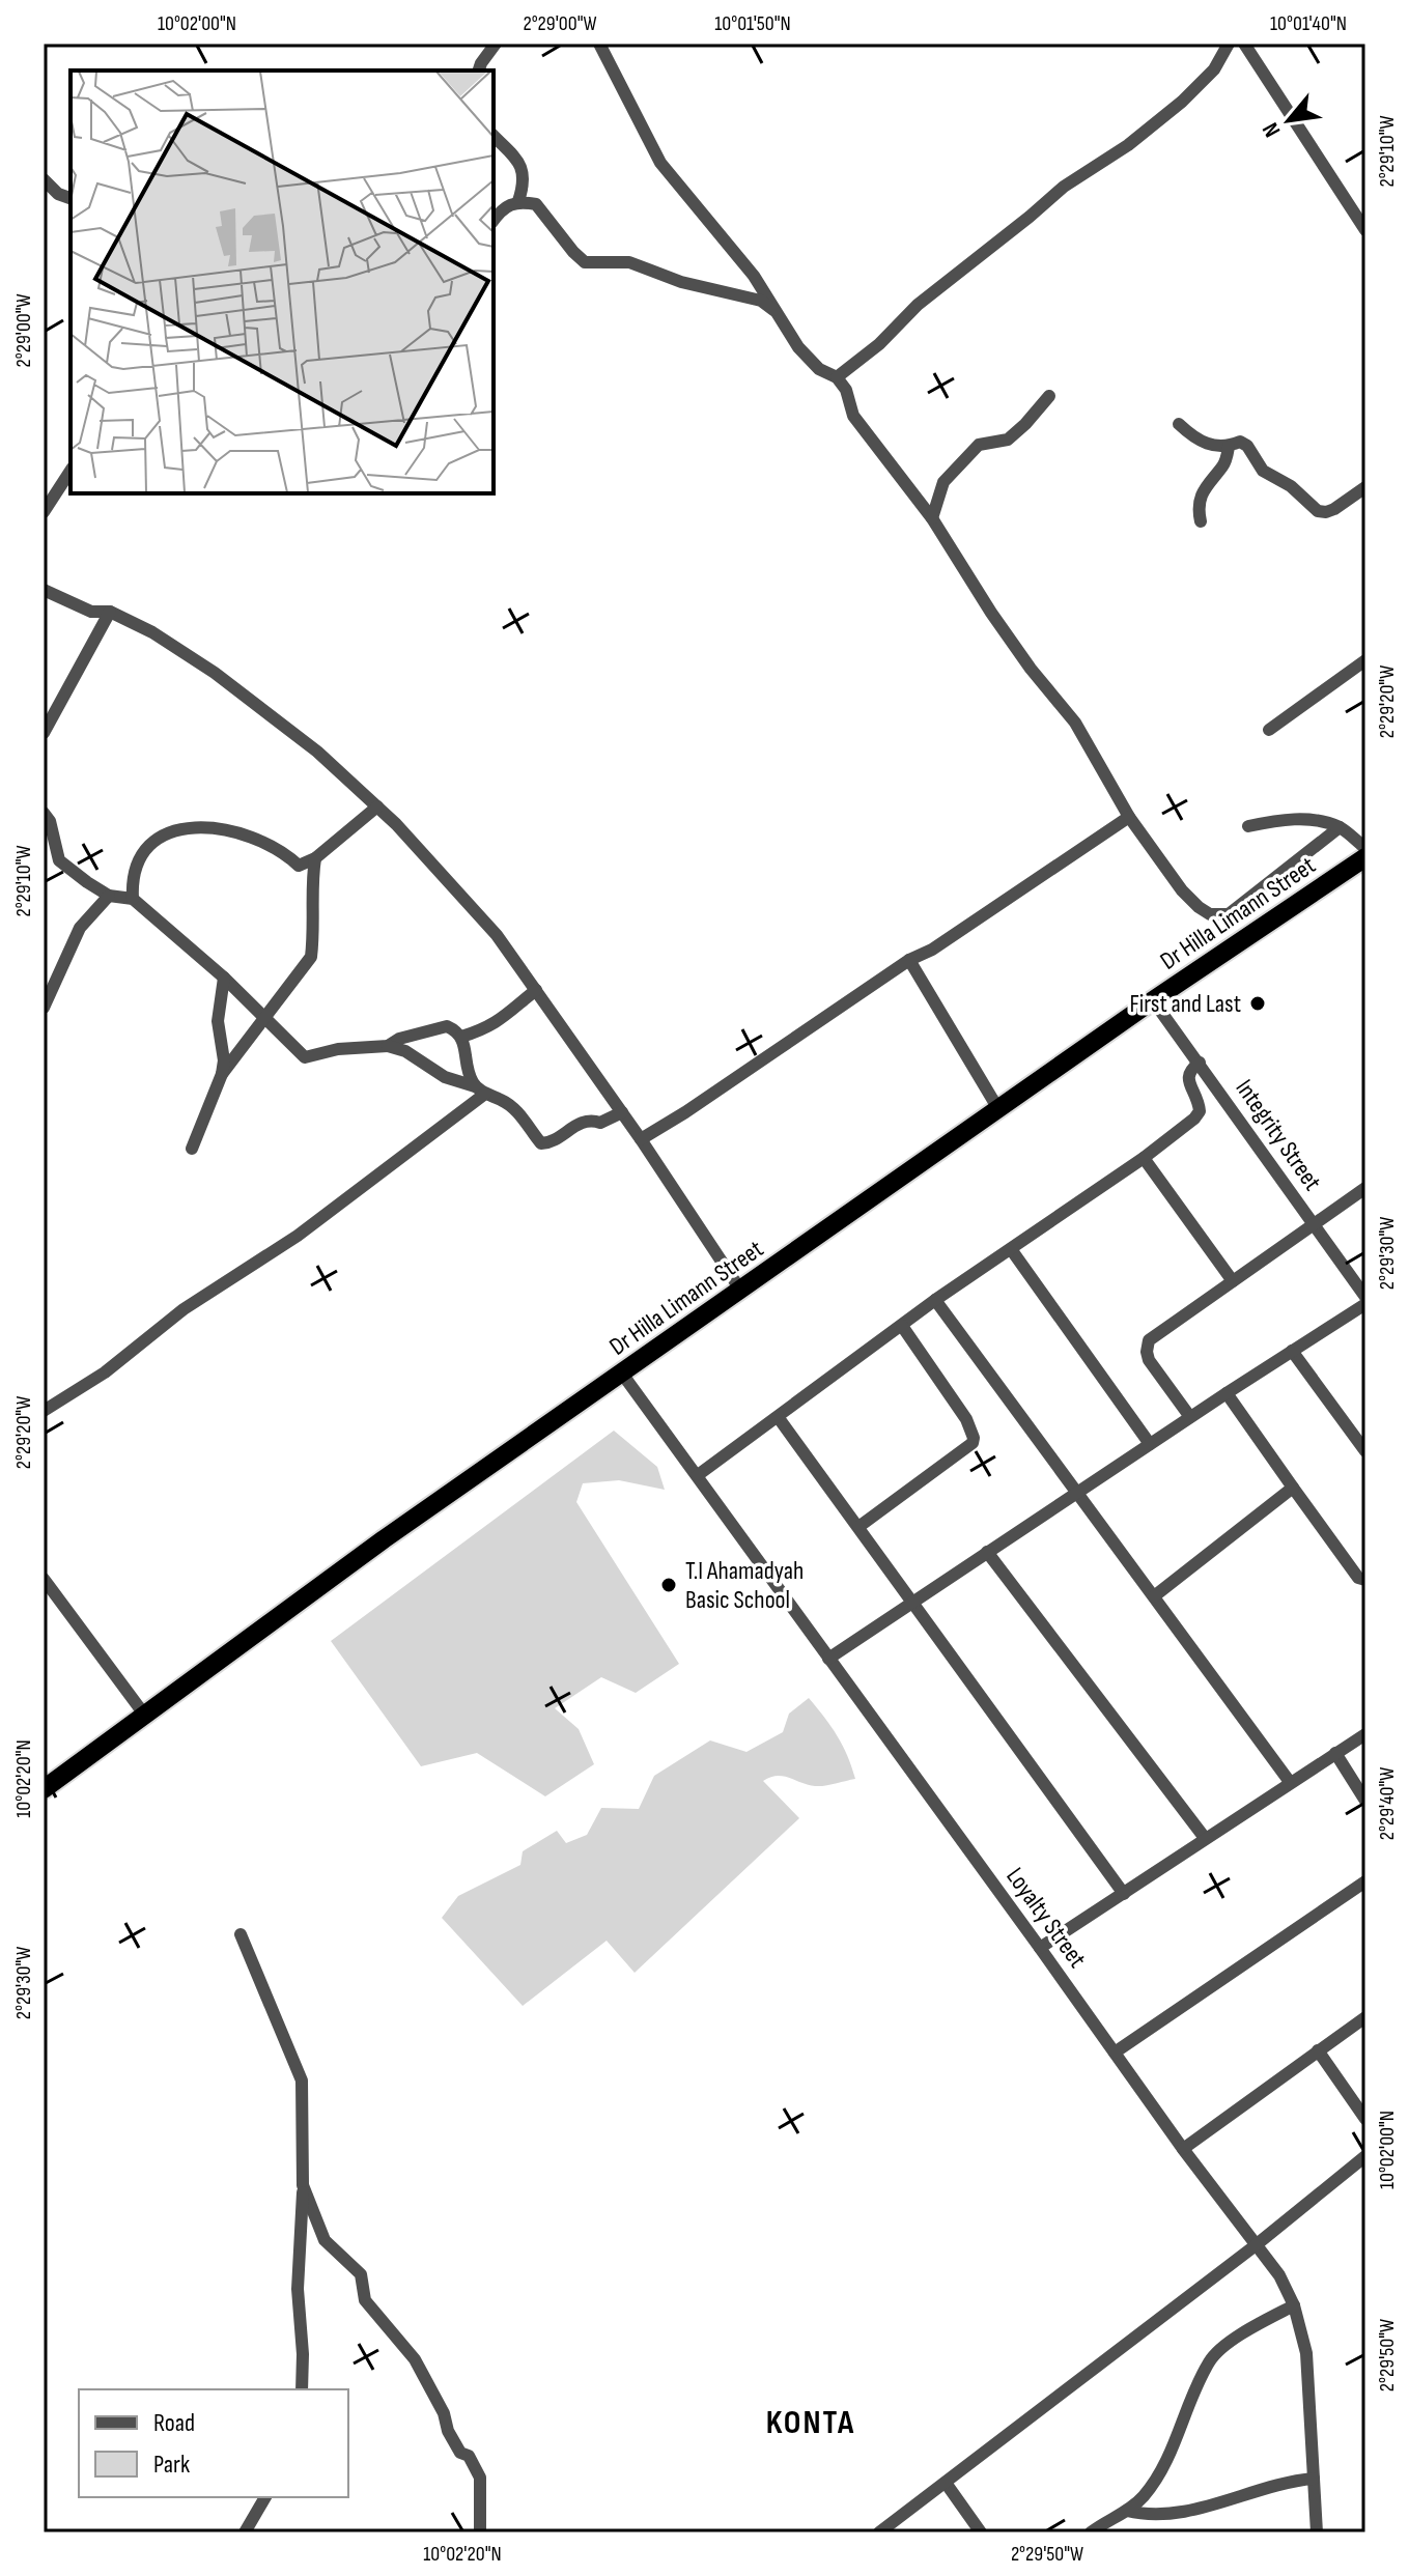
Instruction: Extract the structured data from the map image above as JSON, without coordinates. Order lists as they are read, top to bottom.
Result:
{
  "streets": {
    "highway": ["Dr Hilla Limann Street"],
    "street": ["Integrity Street", "Loyalty Street"]
  },
  "crossings": [
    ["Dr Hilla Limann Street", "Integrity Street"],
    ["Dr Hilla Limann Street", "Loyalty Street"]
  ],
  "districts": ["KONTA"],
  "places": ["First and Last", "T.I Ahamadyah Basic School"],
  "legend": ["Road", "Park"],
  "north": "bottom left",
  "coordinates": [
    "10°02'00\"N",
    "2°29'00\"W",
    "10°01'50\"N",
    "10°01'40\"N",
    "2°29'10\"W",
    "2°29'20\"W",
    "2°29'30\"W",
    "10°02'20\"N",
    "2°29'40\"W",
    "2°29'50\"W"
  ]
}
